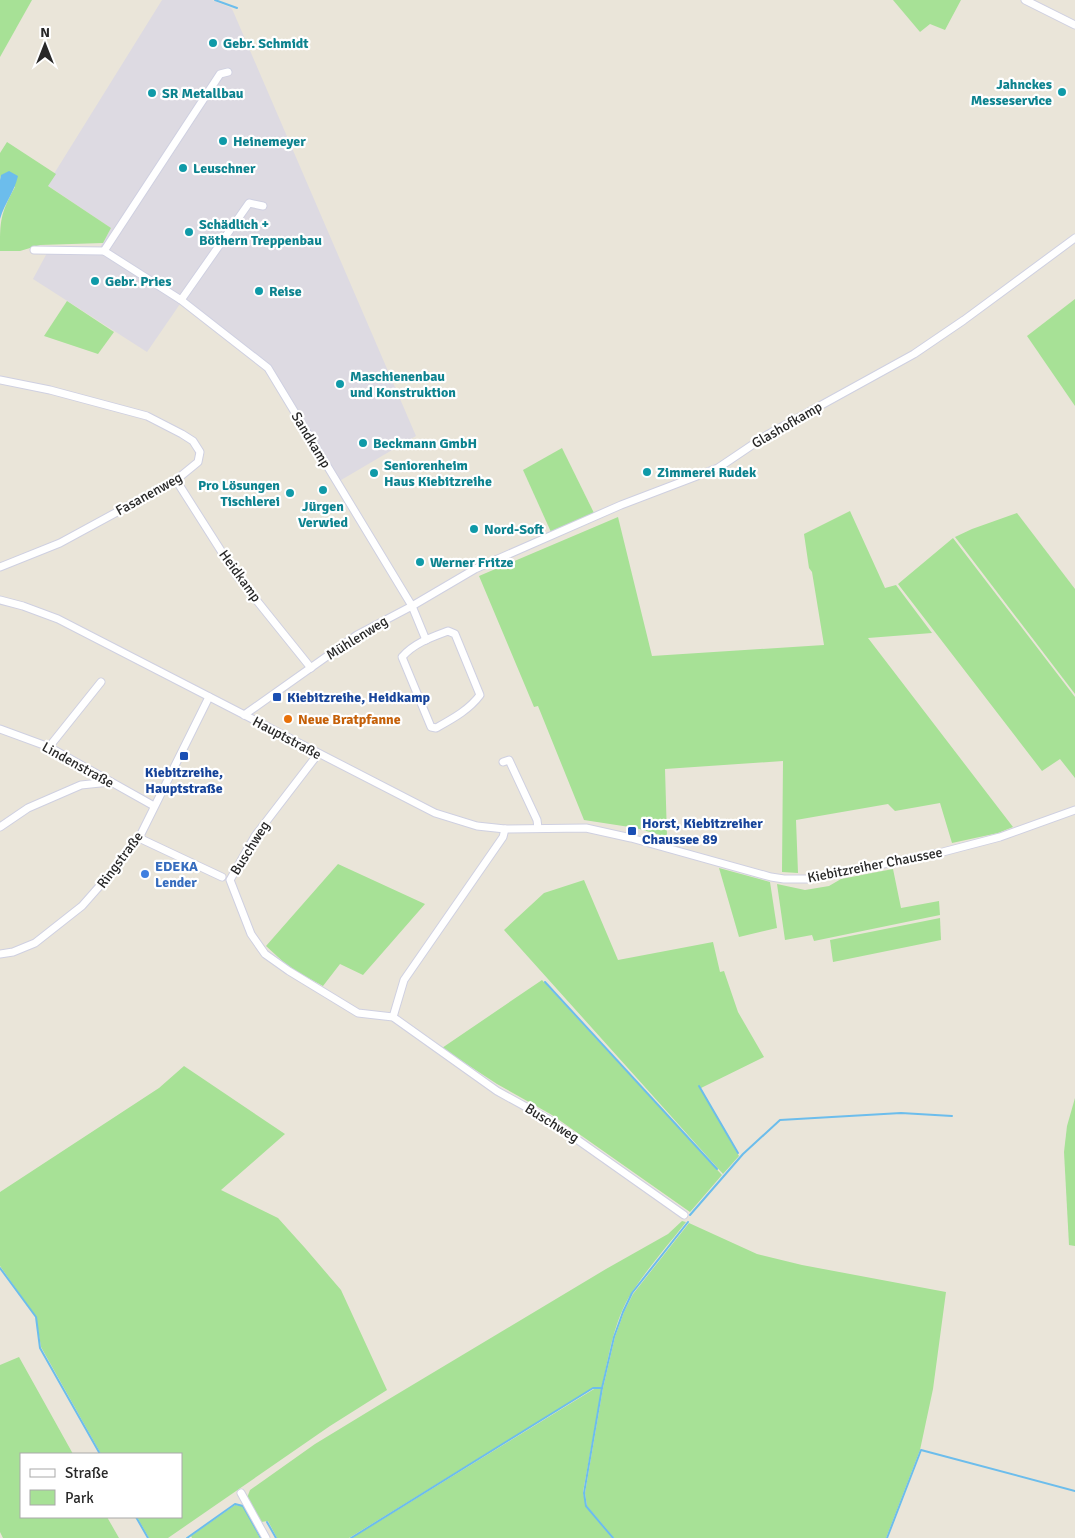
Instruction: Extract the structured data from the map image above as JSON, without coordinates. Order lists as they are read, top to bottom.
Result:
{
  "streets": {
    "street": [
      "Glashofkamp",
      "Sandkamp",
      "Fasanenweg",
      "Heidkamp",
      "Mühlenweg",
      "Hauptstraße",
      "Lindenstraße",
      "Buschweg",
      "Ringstraße",
      "Kiebitzreiher Chaussee"
    ]
  },
  "crossings": [
    ["Glashofkamp", "Mühlenweg"],
    ["Sandkamp", "Mühlenweg"],
    ["Fasanenweg", "Heidkamp"],
    ["Heidkamp", "Mühlenweg"],
    ["Mühlenweg", "Hauptstraße"],
    ["Hauptstraße", "Buschweg"],
    ["Hauptstraße", "Ringstraße"],
    ["Hauptstraße", "Kiebitzreiher Chaussee"],
    ["Lindenstraße", "Ringstraße"]
  ],
  "places": {
    "other": [
      "Gebr. Schmidt",
      "Jahnckes Messeservice",
      "SR Metallbau",
      "Heinemeyer",
      "Leuschner",
      "Schädlich + Böthern Treppenbau",
      "Gebr. Pries",
      "Reise",
      "Maschienenbau und Konstruktion",
      "Beckmann GmbH",
      "Zimmerei Rudek",
      "Seniorenheim Haus Kiebitzreihe",
      "Jürgen Verwied",
      "Pro Lösungen Tischlerei",
      "Nord-Soft",
      "Werner Fritze",
      "Neue Bratpfanne",
      "EDEKA Lender"
    ],
    "transit": ["Kiebitzreihe, Heidkamp", "Kiebitzreihe, Hauptstraße", "Horst, Kiebitzreiher Chaussee 89"]
  },
  "legend": ["Straße", "Park"],
  "north": "top"
}
